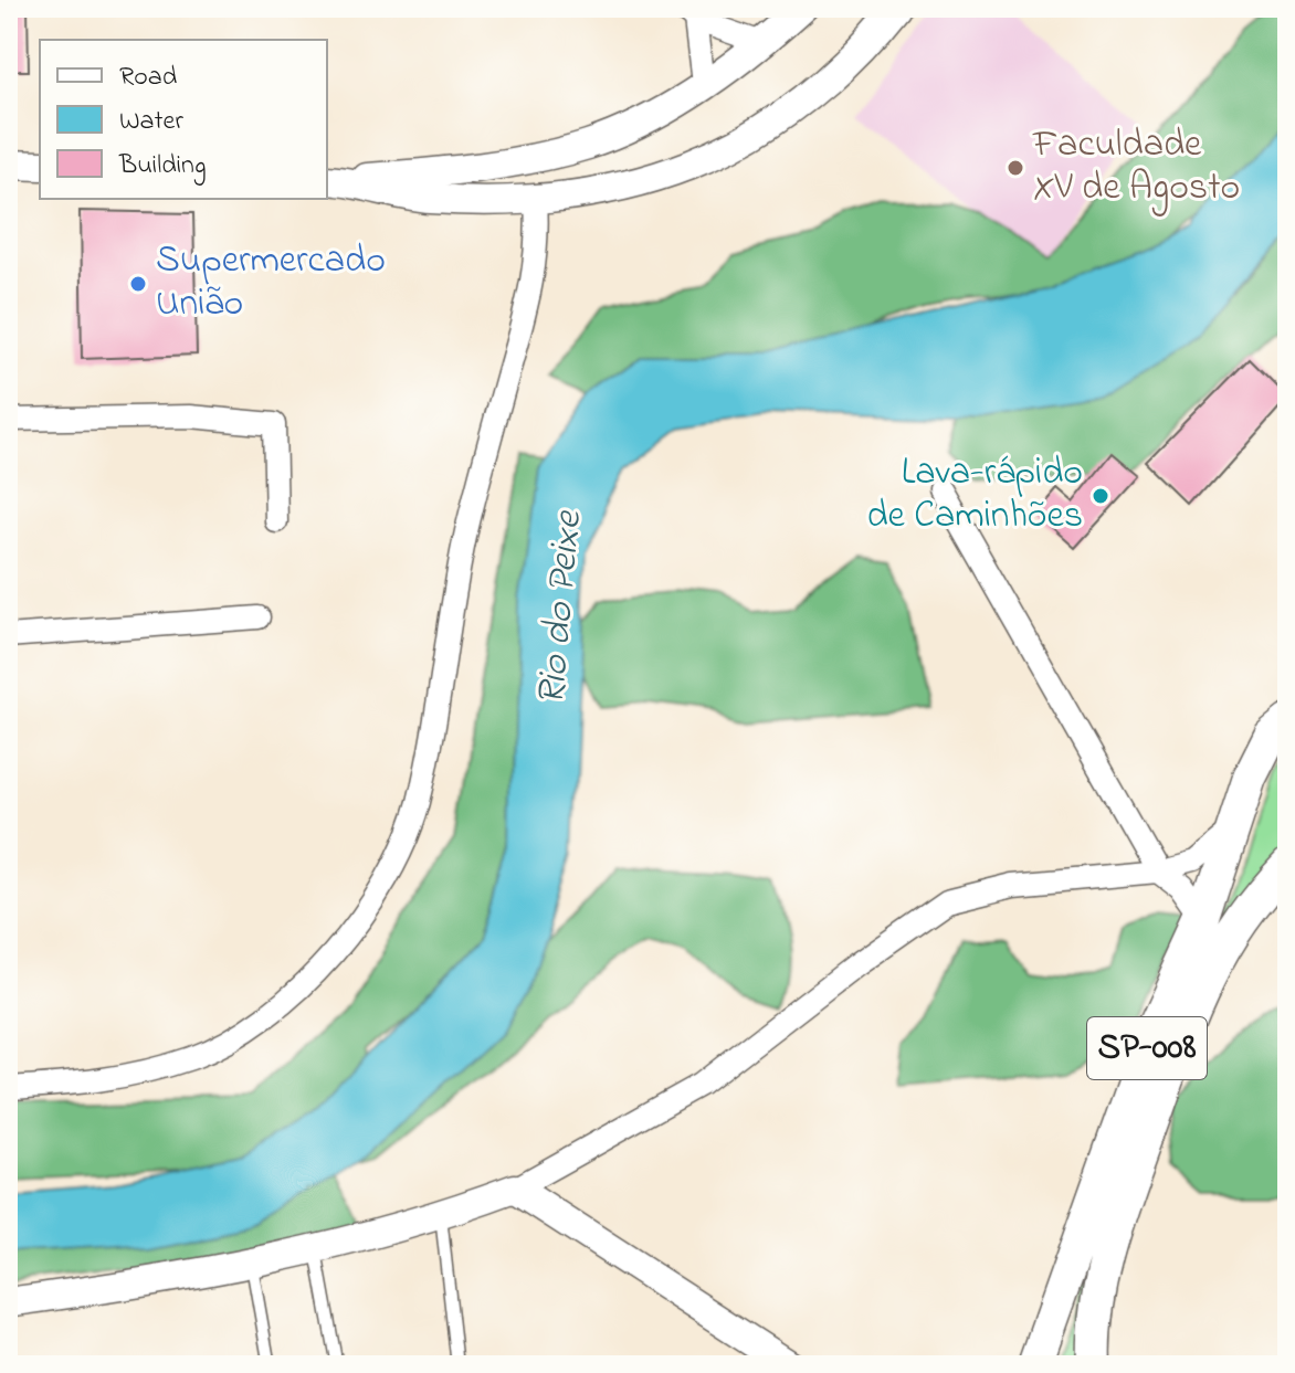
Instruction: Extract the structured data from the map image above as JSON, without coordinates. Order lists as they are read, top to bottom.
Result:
{
  "streets": {
    "main road": ["SP-008"]
  },
  "water": ["Rio do Peixe"],
  "places": ["Faculdade XV de Agosto", "Supermercado União", "Lava-rápido de Caminhões"],
  "legend": ["Road", "Water", "Building"]
}
